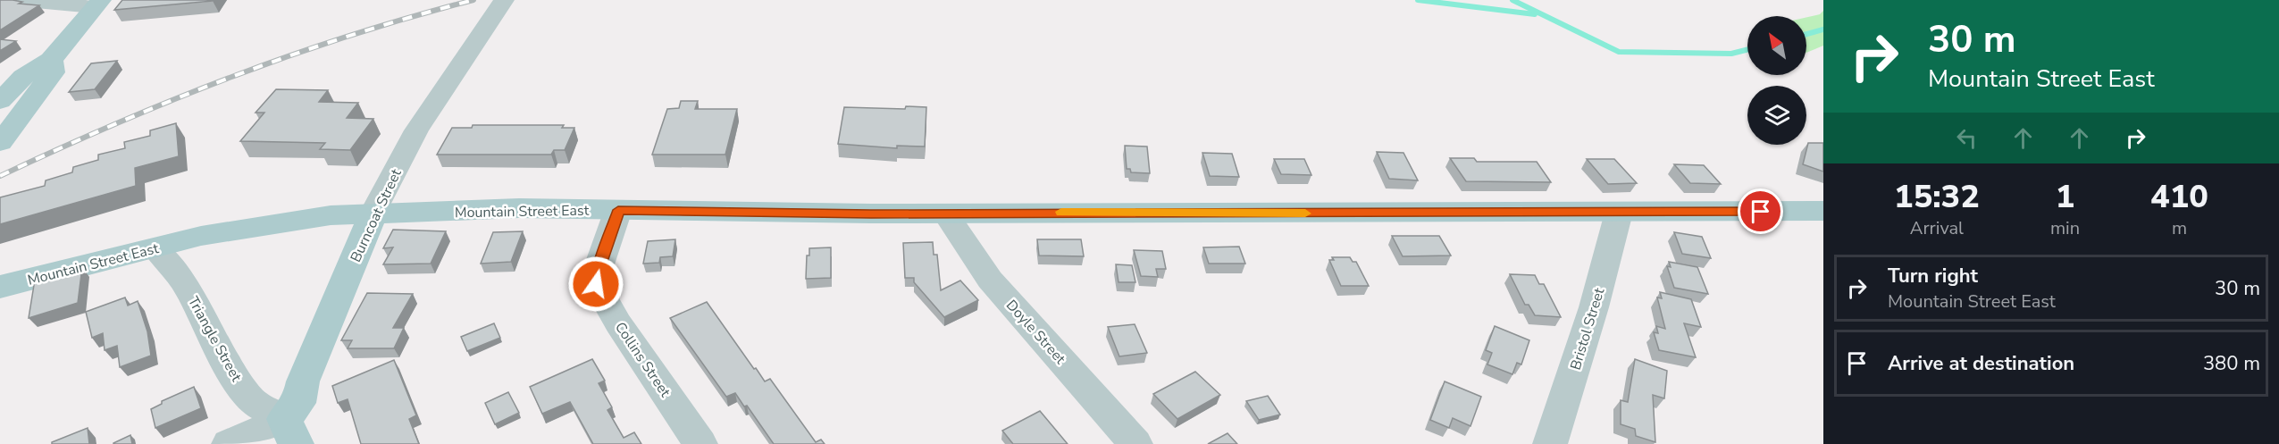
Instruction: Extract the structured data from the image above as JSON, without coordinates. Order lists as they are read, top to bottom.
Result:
{
  "streets": {
    "main road": ["Mountain Street East", "Burncoat Street"],
    "street": [
      "Bristol Street",
      "Doyle Street",
      "Triangle Street",
      "Collins Street"
    ]
  },
  "crossings": [
    ["Mountain Street East", "Burncoat Street"],
    ["Mountain Street East", "Bristol Street"],
    ["Mountain Street East", "Doyle Street"],
    ["Mountain Street East", "Triangle Street"],
    ["Mountain Street East", "Collins Street"],
    ["Burncoat Street", "Triangle Street"]
  ],
  "north": "top left",
  "page": {
    "turn": ["30 m", "Mountain Street East"],
    "eta": [
      "15:32",
      "Arrival",
      "1",
      "min",
      "410",
      "m"
    ],
    "list": [
      {
        "name": "Turn right",
        "note": "Mountain Street East",
        "value": "30 m"
      },
      {
        "name": "Arrive at destination",
        "value": "380 m"
      }
    ]
  }
}
